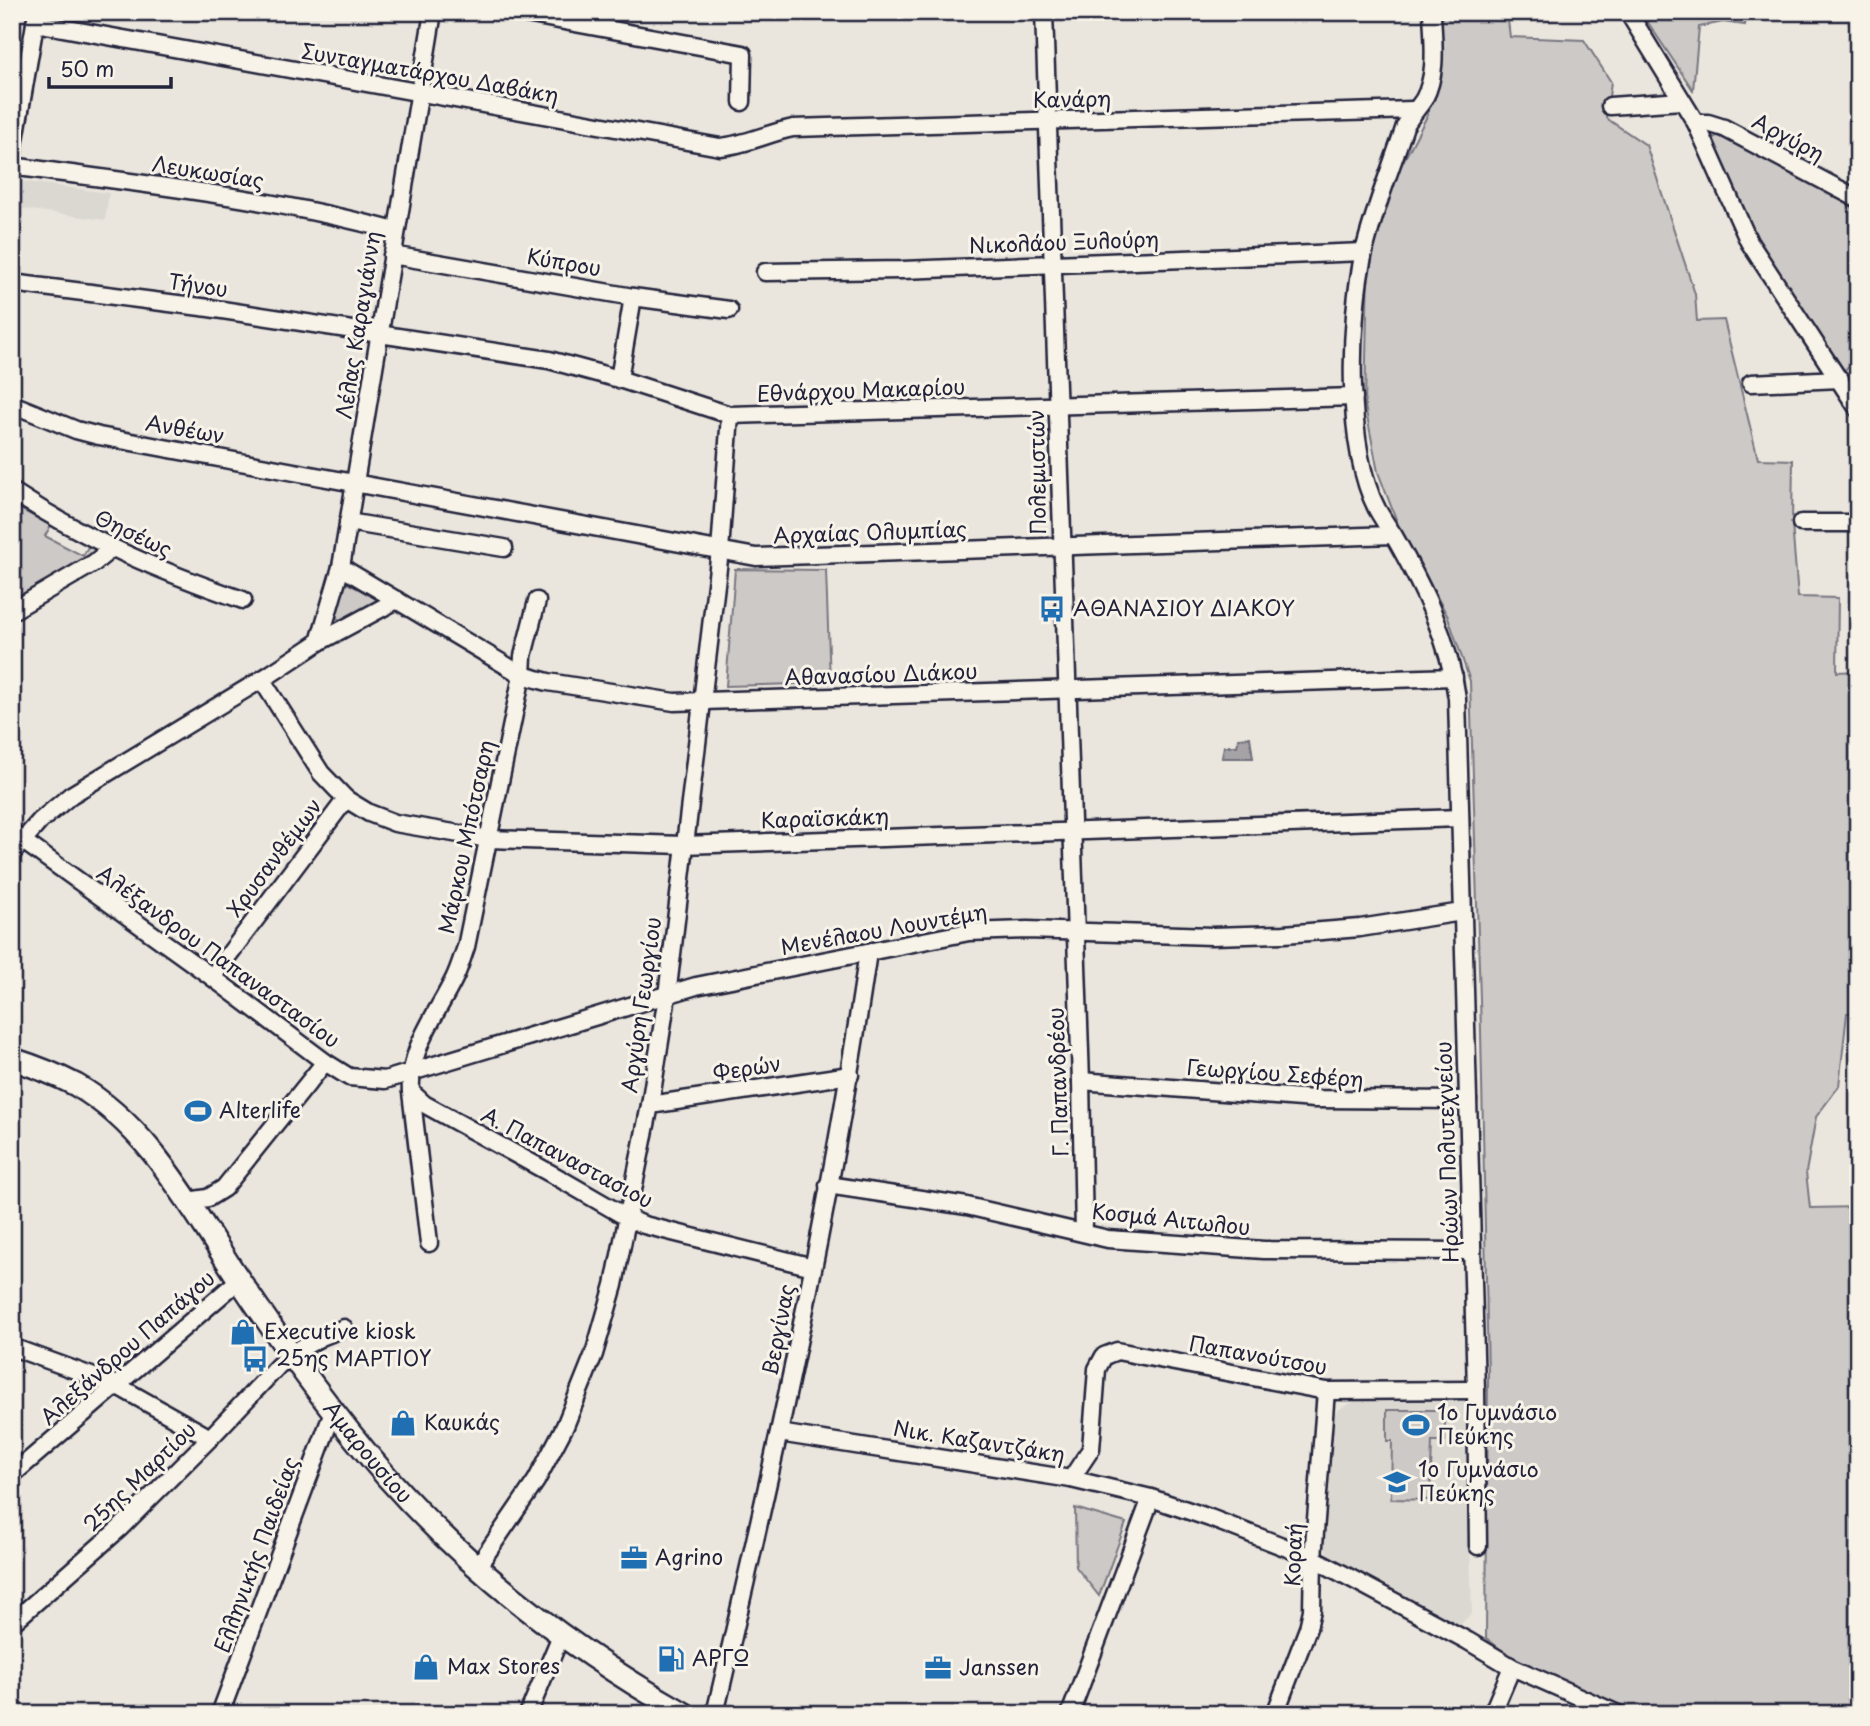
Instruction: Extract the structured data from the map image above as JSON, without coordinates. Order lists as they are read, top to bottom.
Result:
{
  "streets": {
    "main road": ["Αμαρουσίου"],
    "street": [
      "Συνταγματάρχου Δαβάκη",
      "Κανάρη",
      "Αργύρη",
      "Λευκωσίας",
      "Νικολάου Ξυλούρη",
      "Κύπρου",
      "Τήνου",
      "Λέλας Καραγιάννη",
      "Εθνάρχου Μακαρίου",
      "Ανθέων",
      "Πολεμιστών",
      "Αρχαίας Ολυμπίας",
      "Θησέως",
      "Αθανασίου Διάκου",
      "Καραϊσκάκη",
      "Μάρκου Μπότσαρη",
      "Χρυσανθέμων",
      "Μενέλαου Λουντέμη",
      "Αλέξανδρου Παπαναστασίου",
      "Αργύρη Γεωργίου",
      "Φερών",
      "Γεωργίου Σεφέρη",
      "Γ. Παπανδρέου",
      "Ηρώων Πολυτεχνείου",
      "Α. Παπαναστασιου",
      "Κοσμά Αιτωλου",
      "Βεργίνας",
      "Αλεξάνδρου Παπάγου",
      "Παπανούτσου",
      "Νικ. Καζαντζάκη",
      "25ης Μαρτίου",
      "Ελληνικής Παιδείας",
      "Κοραή"
    ]
  },
  "crossings": [
    ["Συνταγματάρχου Δαβάκη", "Κανάρη"],
    ["Συνταγματάρχου Δαβάκη", "Λέλας Καραγιάννη"],
    ["Κανάρη", "Πολεμιστών"],
    ["Κανάρη", "Ηρώων Πολυτεχνείου"],
    ["Λευκωσίας", "Λέλας Καραγιάννη"],
    ["Νικολάου Ξυλούρη", "Πολεμιστών"],
    ["Νικολάου Ξυλούρη", "Ηρώων Πολυτεχνείου"],
    ["Κύπρου", "Λέλας Καραγιάννη"],
    ["Τήνου", "Λέλας Καραγιάννη"],
    ["Τήνου", "Εθνάρχου Μακαρίου"],
    ["Λέλας Καραγιάννη", "Εθνάρχου Μακαρίου"],
    ["Λέλας Καραγιάννη", "Ανθέων"],
    ["Λέλας Καραγιάννη", "Αρχαίας Ολυμπίας"],
    ["Λέλας Καραγιάννη", "Αθανασίου Διάκου"],
    ["Εθνάρχου Μακαρίου", "Πολεμιστών"],
    ["Εθνάρχου Μακαρίου", "Αργύρη Γεωργίου"],
    ["Εθνάρχου Μακαρίου", "Ηρώων Πολυτεχνείου"],
    ["Ανθέων", "Αρχαίας Ολυμπίας"],
    ["Πολεμιστών", "Αρχαίας Ολυμπίας"],
    ["Πολεμιστών", "Αθανασίου Διάκου"],
    ["Πολεμιστών", "Καραϊσκάκη"],
    ["Πολεμιστών", "Μενέλαου Λουντέμη"],
    ["Πολεμιστών", "Γ. Παπανδρέου"],
    ["Αρχαίας Ολυμπίας", "Αργύρη Γεωργίου"],
    ["Αρχαίας Ολυμπίας", "Ηρώων Πολυτεχνείου"],
    ["Αθανασίου Διάκου", "Μάρκου Μπότσαρη"],
    ["Αθανασίου Διάκου", "Αργύρη Γεωργίου"],
    ["Αθανασίου Διάκου", "Ηρώων Πολυτεχνείου"],
    ["Καραϊσκάκη", "Μάρκου Μπότσαρη"],
    ["Καραϊσκάκη", "Χρυσανθέμων"],
    ["Καραϊσκάκη", "Αργύρη Γεωργίου"],
    ["Καραϊσκάκη", "Ηρώων Πολυτεχνείου"],
    ["Μάρκου Μπότσαρη", "Μενέλαου Λουντέμη"],
    ["Μάρκου Μπότσαρη", "Αλέξανδρου Παπαναστασίου"],
    ["Χρυσανθέμων", "Αλέξανδρου Παπαναστασίου"],
    ["Μενέλαου Λουντέμη", "Αλέξανδρου Παπαναστασίου"],
    ["Μενέλαου Λουντέμη", "Αργύρη Γεωργίου"],
    ["Μενέλαου Λουντέμη", "Γ. Παπανδρέου"],
    ["Μενέλαου Λουντέμη", "Ηρώων Πολυτεχνείου"],
    ["Μενέλαου Λουντέμη", "Βεργίνας"],
    ["Αργύρη Γεωργίου", "Φερών"],
    ["Αργύρη Γεωργίου", "Α. Παπαναστασιου"],
    ["Αργύρη Γεωργίου", "Αμαρουσίου"],
    ["Φερών", "Βεργίνας"],
    ["Γεωργίου Σεφέρη", "Γ. Παπανδρέου"],
    ["Γεωργίου Σεφέρη", "Ηρώων Πολυτεχνείου"],
    ["Γ. Παπανδρέου", "Κοσμά Αιτωλου"],
    ["Ηρώων Πολυτεχνείου", "Κοσμά Αιτωλου"],
    ["Ηρώων Πολυτεχνείου", "Παπανούτσου"],
    ["Α. Παπαναστασιου", "Βεργίνας"],
    ["Κοσμά Αιτωλου", "Βεργίνας"],
    ["Βεργίνας", "Νικ. Καζαντζάκη"],
    ["Αλεξάνδρου Παπάγου", "Αμαρουσίου"],
    ["Παπανούτσου", "Νικ. Καζαντζάκη"],
    ["Παπανούτσου", "Κοραή"],
    ["Αμαρουσίου", "25ης Μαρτίου"],
    ["Αμαρουσίου", "Ελληνικής Παιδείας"]
  ],
  "places": {
    "bus stop": ["ΑΘΑΝΑΣΙΟΥ ΔΙΑΚΟΥ", "25ης ΜΑΡΤΙΟΥ"],
    "sports": ["Alterlife", "1ο Γυμνάσιο Πεύκης"],
    "shop": ["Executive kiosk", "Καυκάς", "Max Stores"],
    "school or university": ["1o Γυμνάσιο Πεύκης"],
    "office": ["Agrino", "Janssen"],
    "fuel station": ["ΑΡΓΩ"]
  },
  "scale_bar": "50 m"
}
